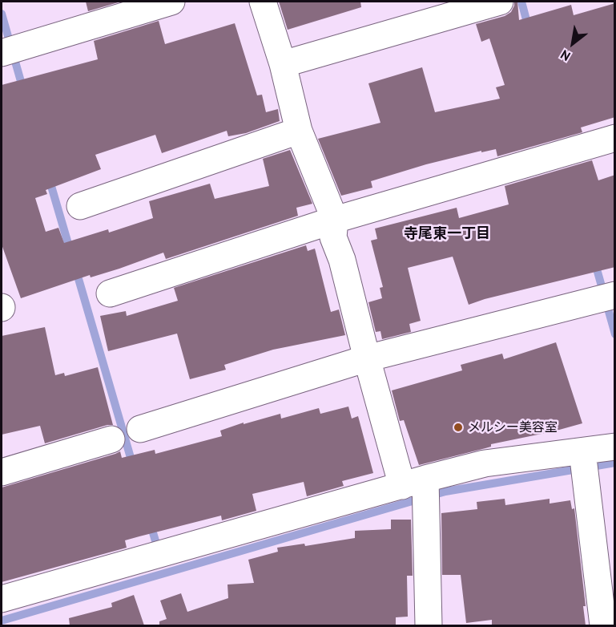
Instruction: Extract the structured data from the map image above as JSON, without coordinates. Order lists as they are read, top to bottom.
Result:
{
  "districts": ["寺尾東一丁目"],
  "places": ["メルシー美容室"],
  "north": "bottom left"
}
